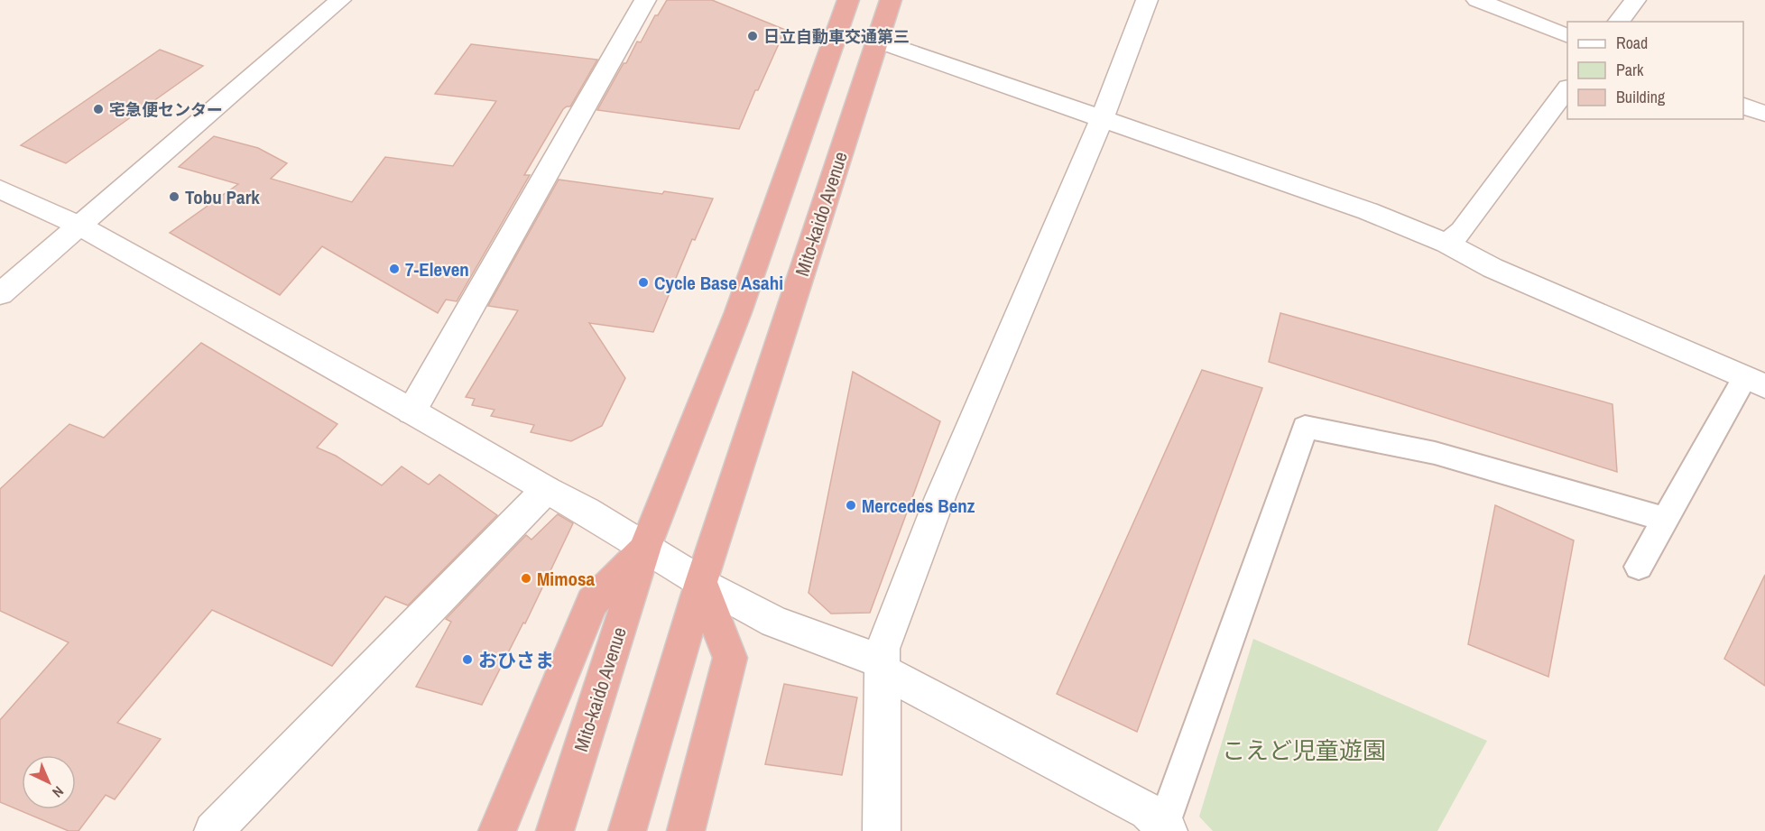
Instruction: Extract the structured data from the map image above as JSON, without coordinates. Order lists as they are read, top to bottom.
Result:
{
  "streets": {
    "highway": ["Mito-kaido Avenue"]
  },
  "parks": ["こえど児童遊園"],
  "places": [
    "日立自動車交通第三",
    "宅急便センター",
    "Tobu Park",
    "7-Eleven",
    "Cycle Base Asahi",
    "Mercedes Benz",
    "Mimosa",
    "おひさま"
  ],
  "legend": ["Road", "Park", "Building"],
  "north": "bottom right"
}
